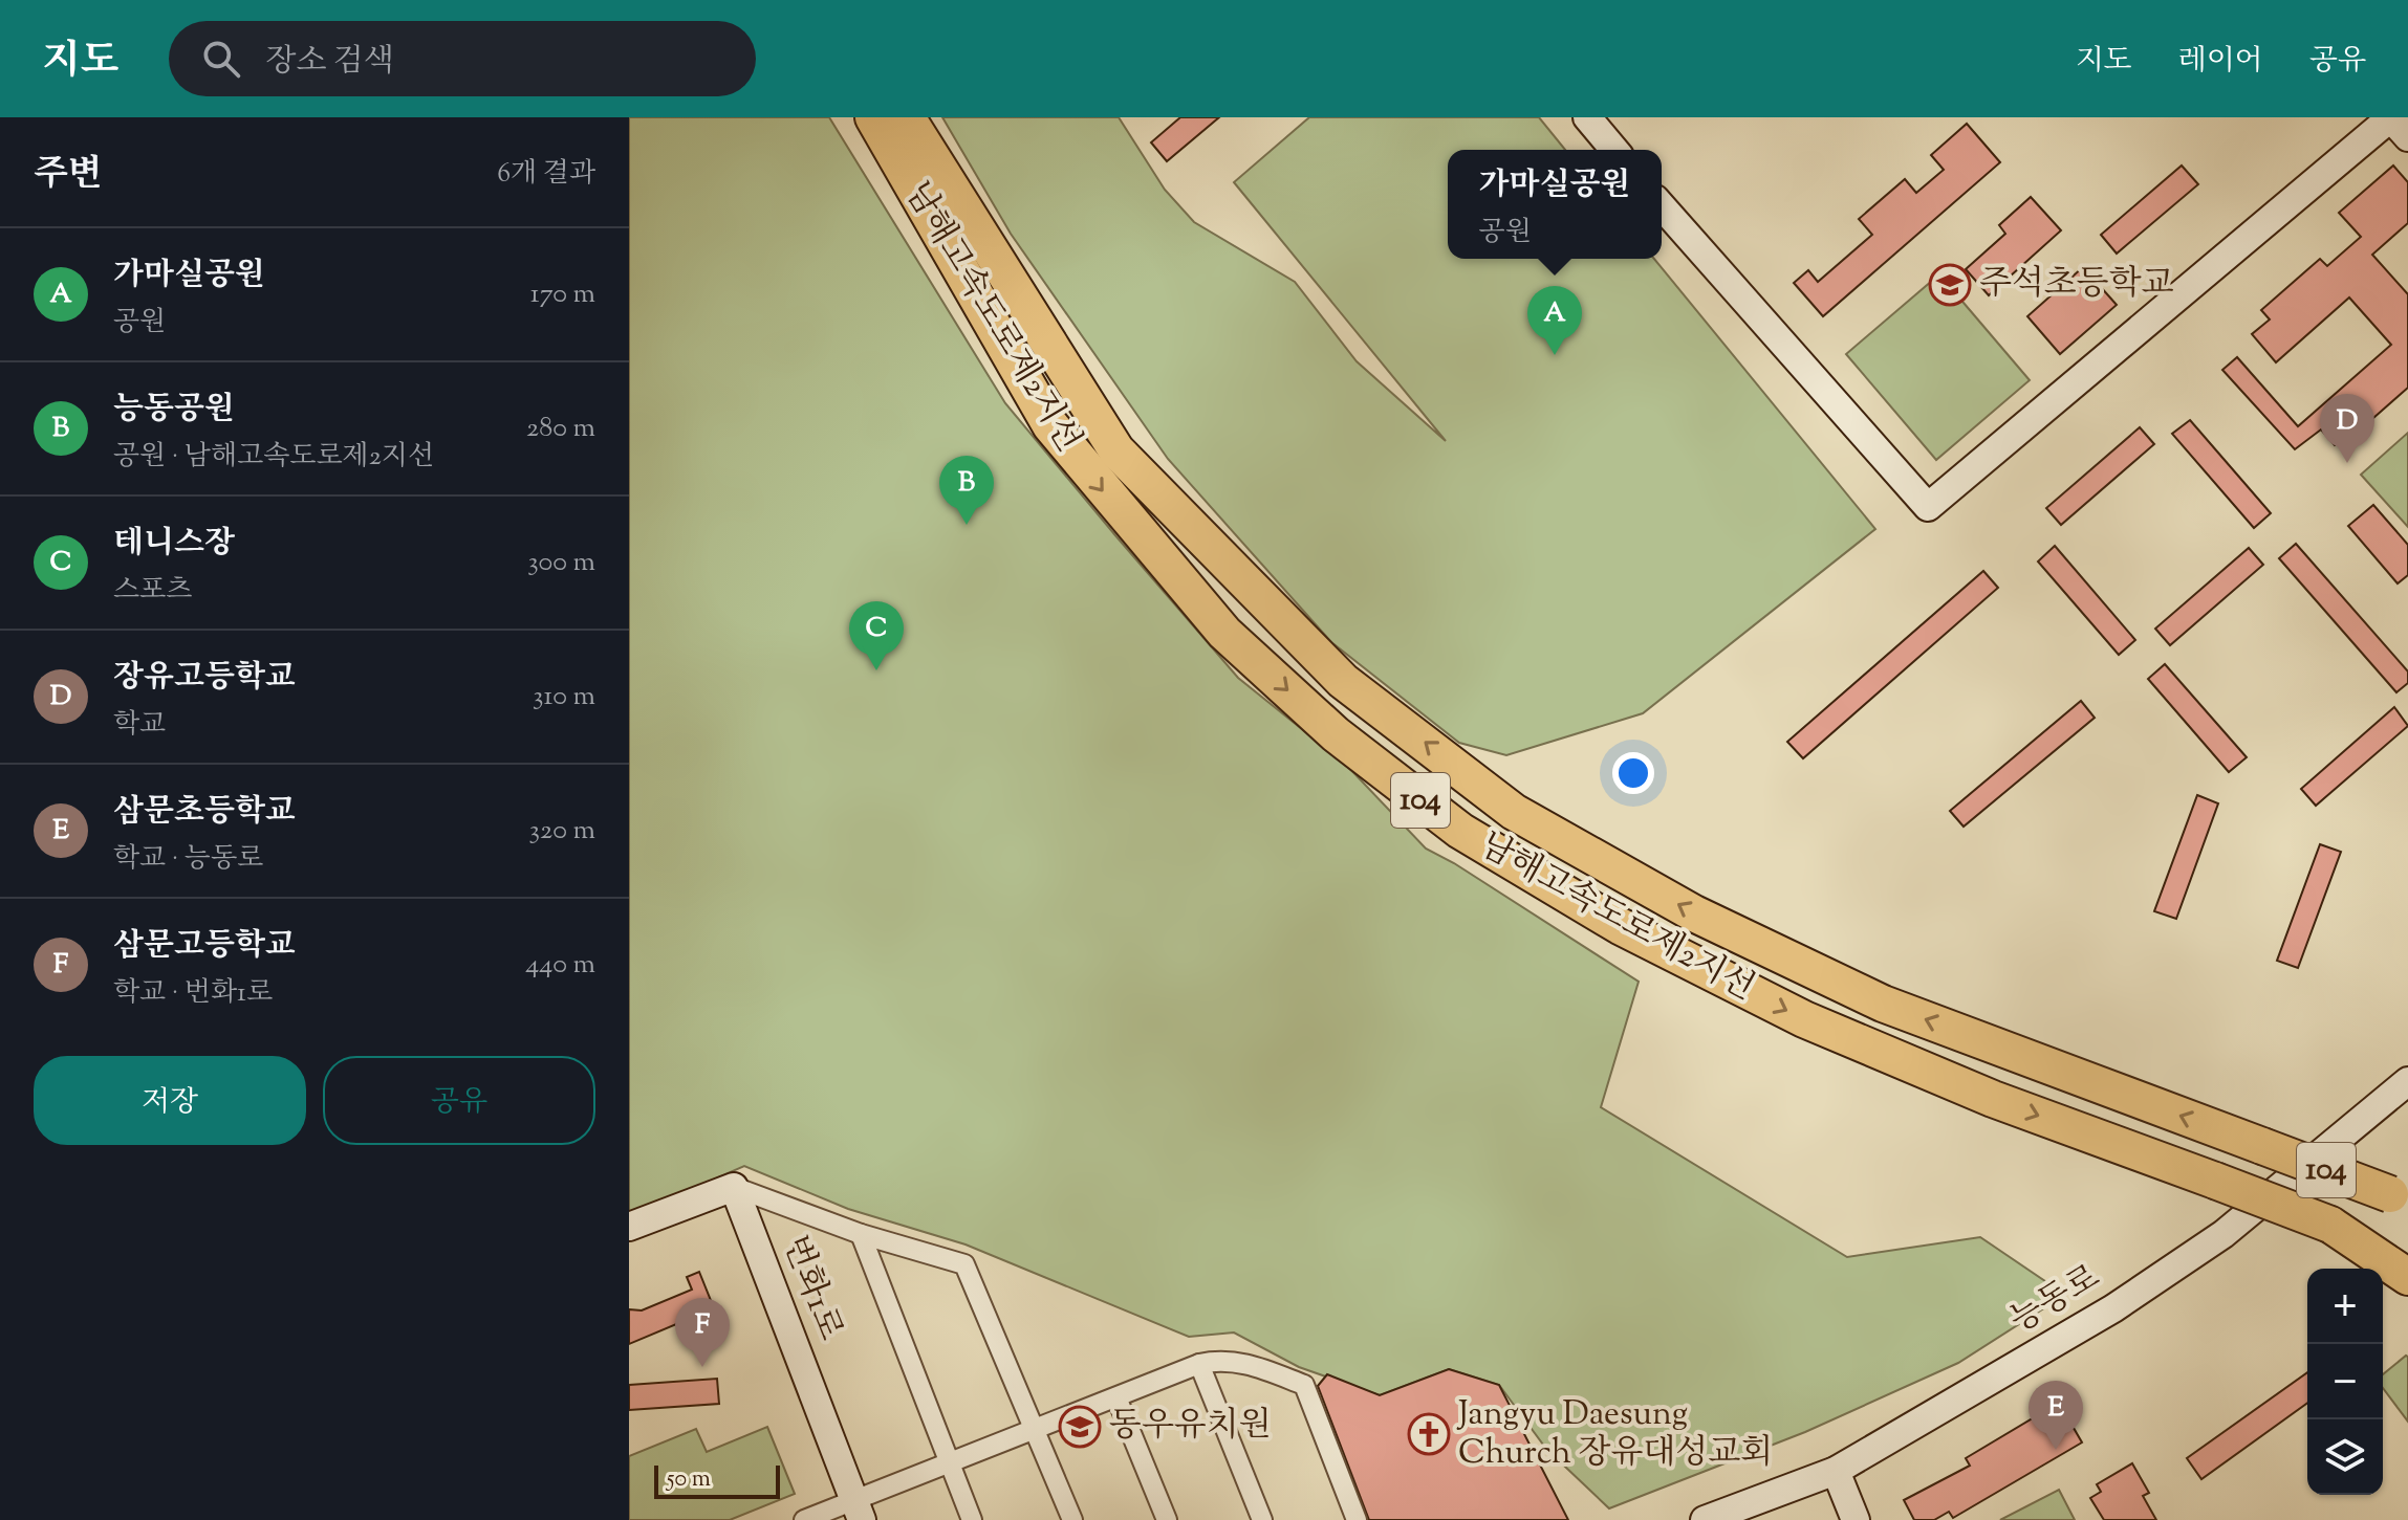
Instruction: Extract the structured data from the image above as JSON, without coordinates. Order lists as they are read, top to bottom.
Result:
{
  "streets": {
    "highway": ["남해고속도로제2지선", "104"],
    "street": ["번화1로", "능동로"]
  },
  "places": {
    "school or university": ["주석초등학교", "동우유치원"],
    "church": ["Jangyu Daesung Church 장유대성교회"]
  },
  "scale_bar": "50 m",
  "page": {
    "header": "지도",
    "search": "장소 검색",
    "nav": ["지도", "레이어", "공유"],
    "heading": ["주변", "6개 결과"],
    "popup": ["가마실공원", "공원"],
    "list": [
      {
        "mark": "A",
        "name": "가마실공원",
        "note": "공원",
        "value": "170 m"
      },
      {
        "mark": "B",
        "name": "능동공원",
        "note": "공원 · 남해고속도로제2지선",
        "value": "280 m"
      },
      {
        "mark": "C",
        "name": "테니스장",
        "note": "스포츠",
        "value": "300 m"
      },
      {
        "mark": "D",
        "name": "장유고등학교",
        "note": "학교",
        "value": "310 m"
      },
      {
        "mark": "E",
        "name": "삼문초등학교",
        "note": "학교 · 능동로",
        "value": "320 m"
      },
      {
        "mark": "F",
        "name": "삼문고등학교",
        "note": "학교 · 번화1로",
        "value": "440 m"
      }
    ],
    "pins": [
      "A",
      "D",
      "B",
      "C",
      "F",
      "E"
    ],
    "buttons": ["저장", "공유"],
    "map_buttons": ["+", "−"],
    "scale": "50 m"
  }
}
